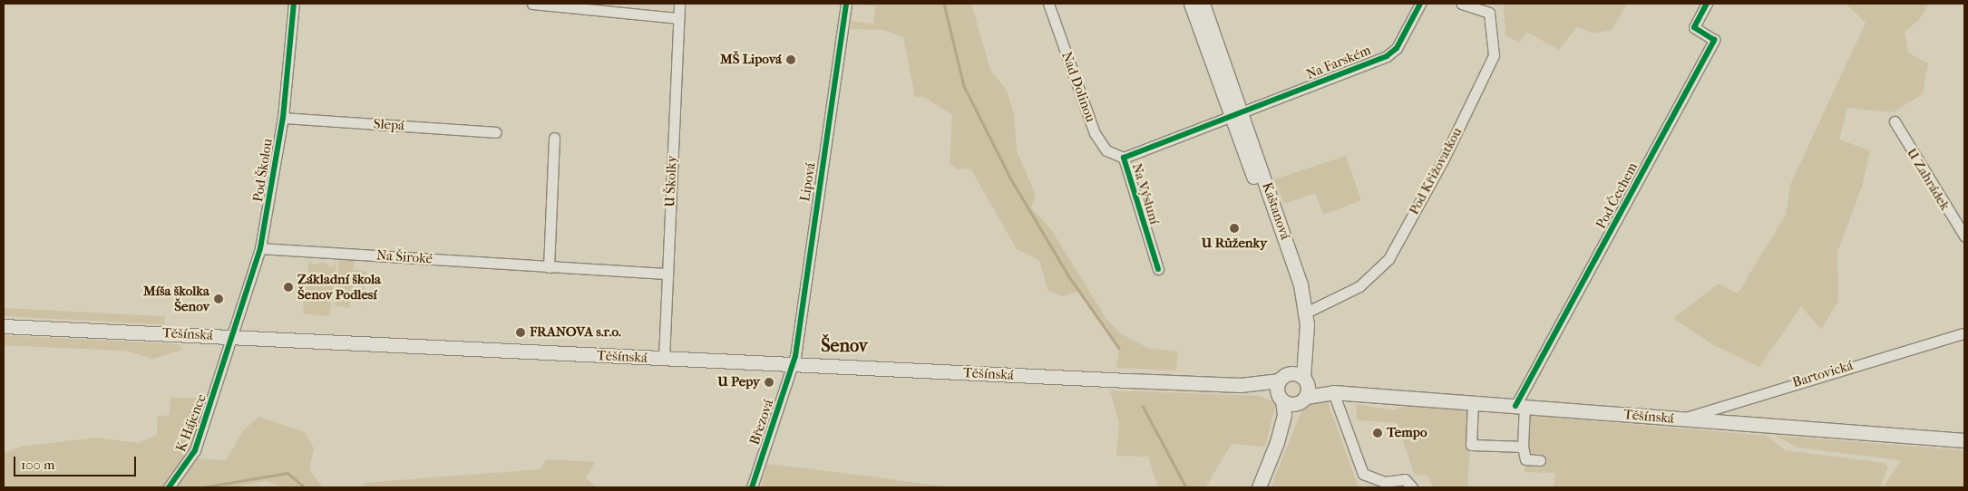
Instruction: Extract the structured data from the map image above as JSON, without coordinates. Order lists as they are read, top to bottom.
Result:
{
  "streets": {
    "main road": ["Kaštanová", "Těšínská"],
    "street": [
      "Na Farském",
      "Nad Dolinou",
      "Slepá",
      "Pod Školou",
      "Pod Křižovatkou",
      "U Zahrádek",
      "U Školky",
      "Lipová",
      "Na Výsluní",
      "Pod Čechem",
      "Na Široké",
      "Bartovická",
      "Březová",
      "K Hájence"
    ]
  },
  "crossings": [
    ["Na Farském", "Na Výsluní"],
    ["Na Farském", "Kaštanová"],
    ["Nad Dolinou", "Na Výsluní"],
    ["Slepá", "Pod Školou"],
    ["Pod Školou", "Na Široké"],
    ["Pod Školou", "Těšínská"],
    ["Pod Školou", "K Hájence"],
    ["Pod Křižovatkou", "Kaštanová"],
    ["U Školky", "Na Široké"],
    ["U Školky", "Těšínská"],
    ["Lipová", "Těšínská"],
    ["Lipová", "Březová"],
    ["Na Výsluní", "Kaštanová"],
    ["Pod Čechem", "Těšínská"],
    ["Kaštanová", "Těšínská"],
    ["Těšínská", "Bartovická"],
    ["Těšínská", "Březová"],
    ["Těšínská", "K Hájence"]
  ],
  "districts": ["Šenov"],
  "places": [
    "MŠ Lipová",
    "U Růženky",
    "Základní škola Šenov Podlesí",
    "Míša školka Šenov",
    "FRANOVA s.r.o.",
    "U Pepy",
    "Tempo"
  ],
  "scale_bar": "100 m"
}
